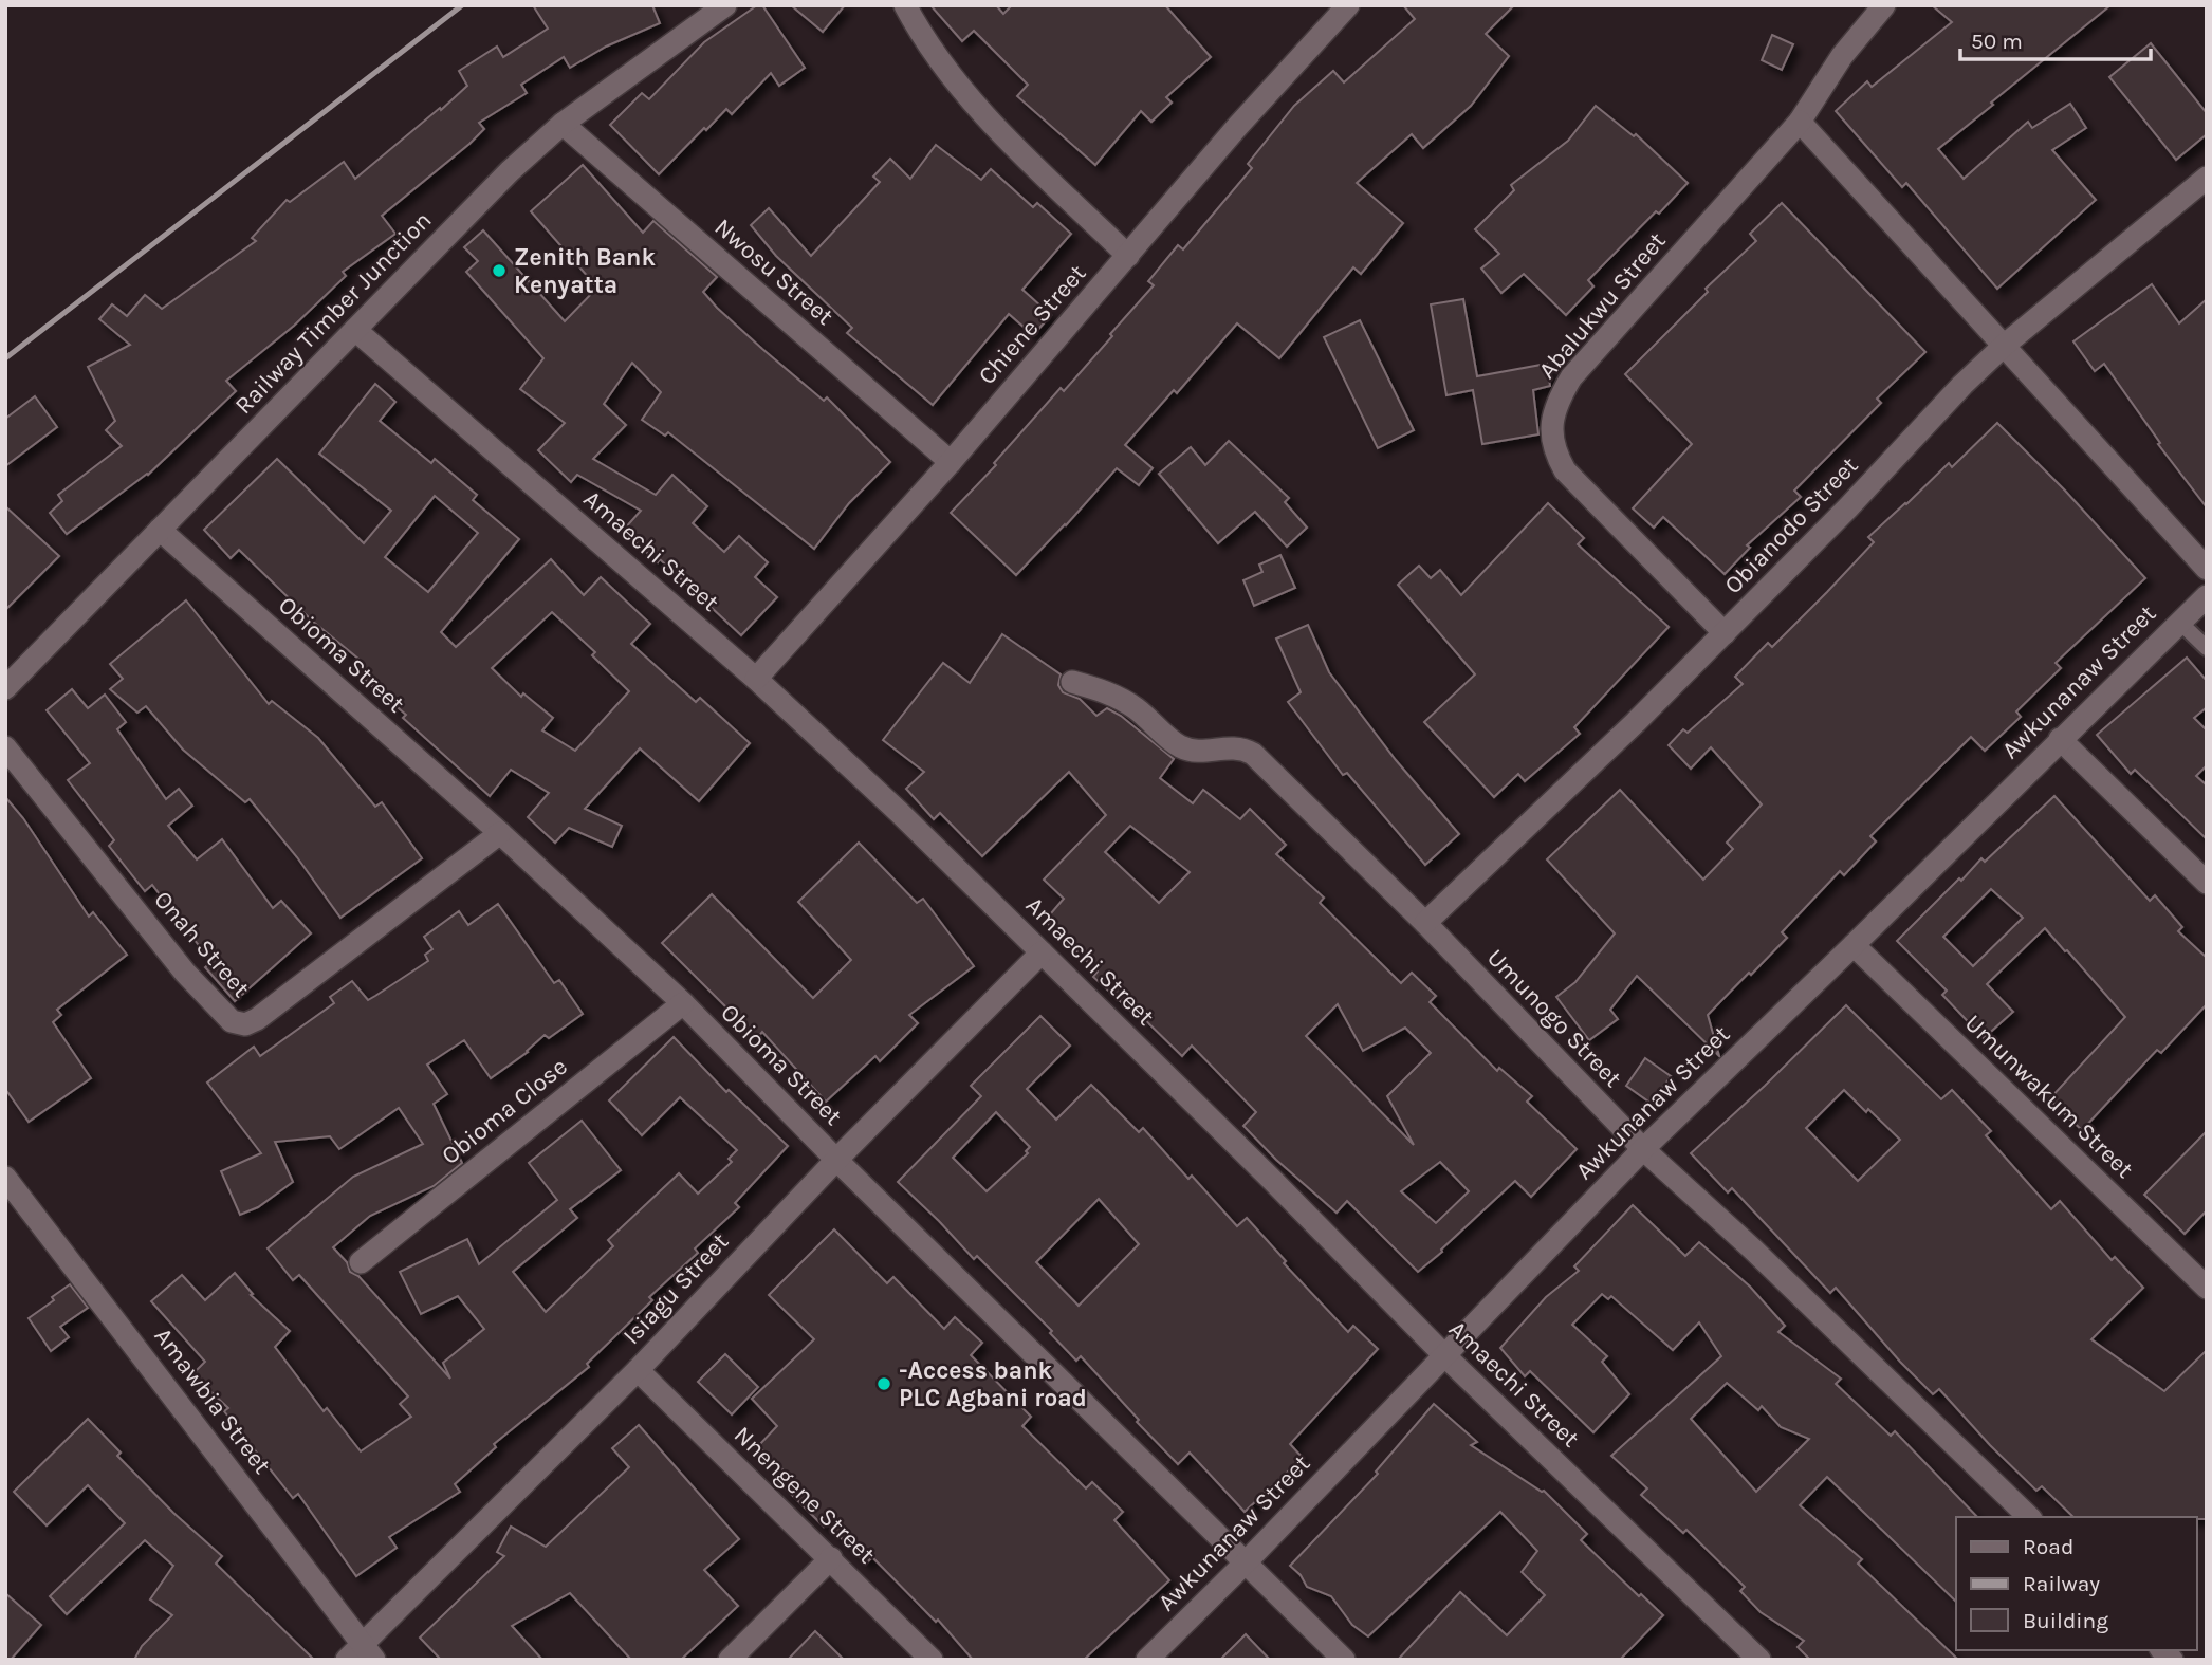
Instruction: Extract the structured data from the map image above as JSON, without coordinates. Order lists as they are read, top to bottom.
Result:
{
  "streets": {
    "street": [
      "Nwosu Street",
      "Abalukwu Street",
      "Railway Timber Junction",
      "Chiene Street",
      "Obianodo Street",
      "Amaechi Street",
      "Obioma Street",
      "Awkunanaw Street",
      "Onah Street",
      "Umunogo Street",
      "Umunwakum Street",
      "Obioma Close",
      "Isiagu Street",
      "Amawbia Street",
      "Nnengene Street"
    ]
  },
  "crossings": [
    ["Nwosu Street", "Railway Timber Junction"],
    ["Nwosu Street", "Chiene Street"],
    ["Abalukwu Street", "Obianodo Street"],
    ["Railway Timber Junction", "Amaechi Street"],
    ["Railway Timber Junction", "Obioma Street"],
    ["Chiene Street", "Amaechi Street"],
    ["Obianodo Street", "Umunogo Street"],
    ["Amaechi Street", "Awkunanaw Street"],
    ["Amaechi Street", "Isiagu Street"],
    ["Obioma Street", "Awkunanaw Street"],
    ["Obioma Street", "Onah Street"],
    ["Obioma Street", "Obioma Close"],
    ["Obioma Street", "Isiagu Street"],
    ["Awkunanaw Street", "Umunogo Street"],
    ["Awkunanaw Street", "Umunwakum Street"],
    ["Isiagu Street", "Amawbia Street"],
    ["Isiagu Street", "Nnengene Street"]
  ],
  "places": ["Zenith Bank Kenyatta", "-Access bank PLC Agbani road"],
  "legend": ["Road", "Railway", "Building"],
  "scale_bar": "50 m"
}
